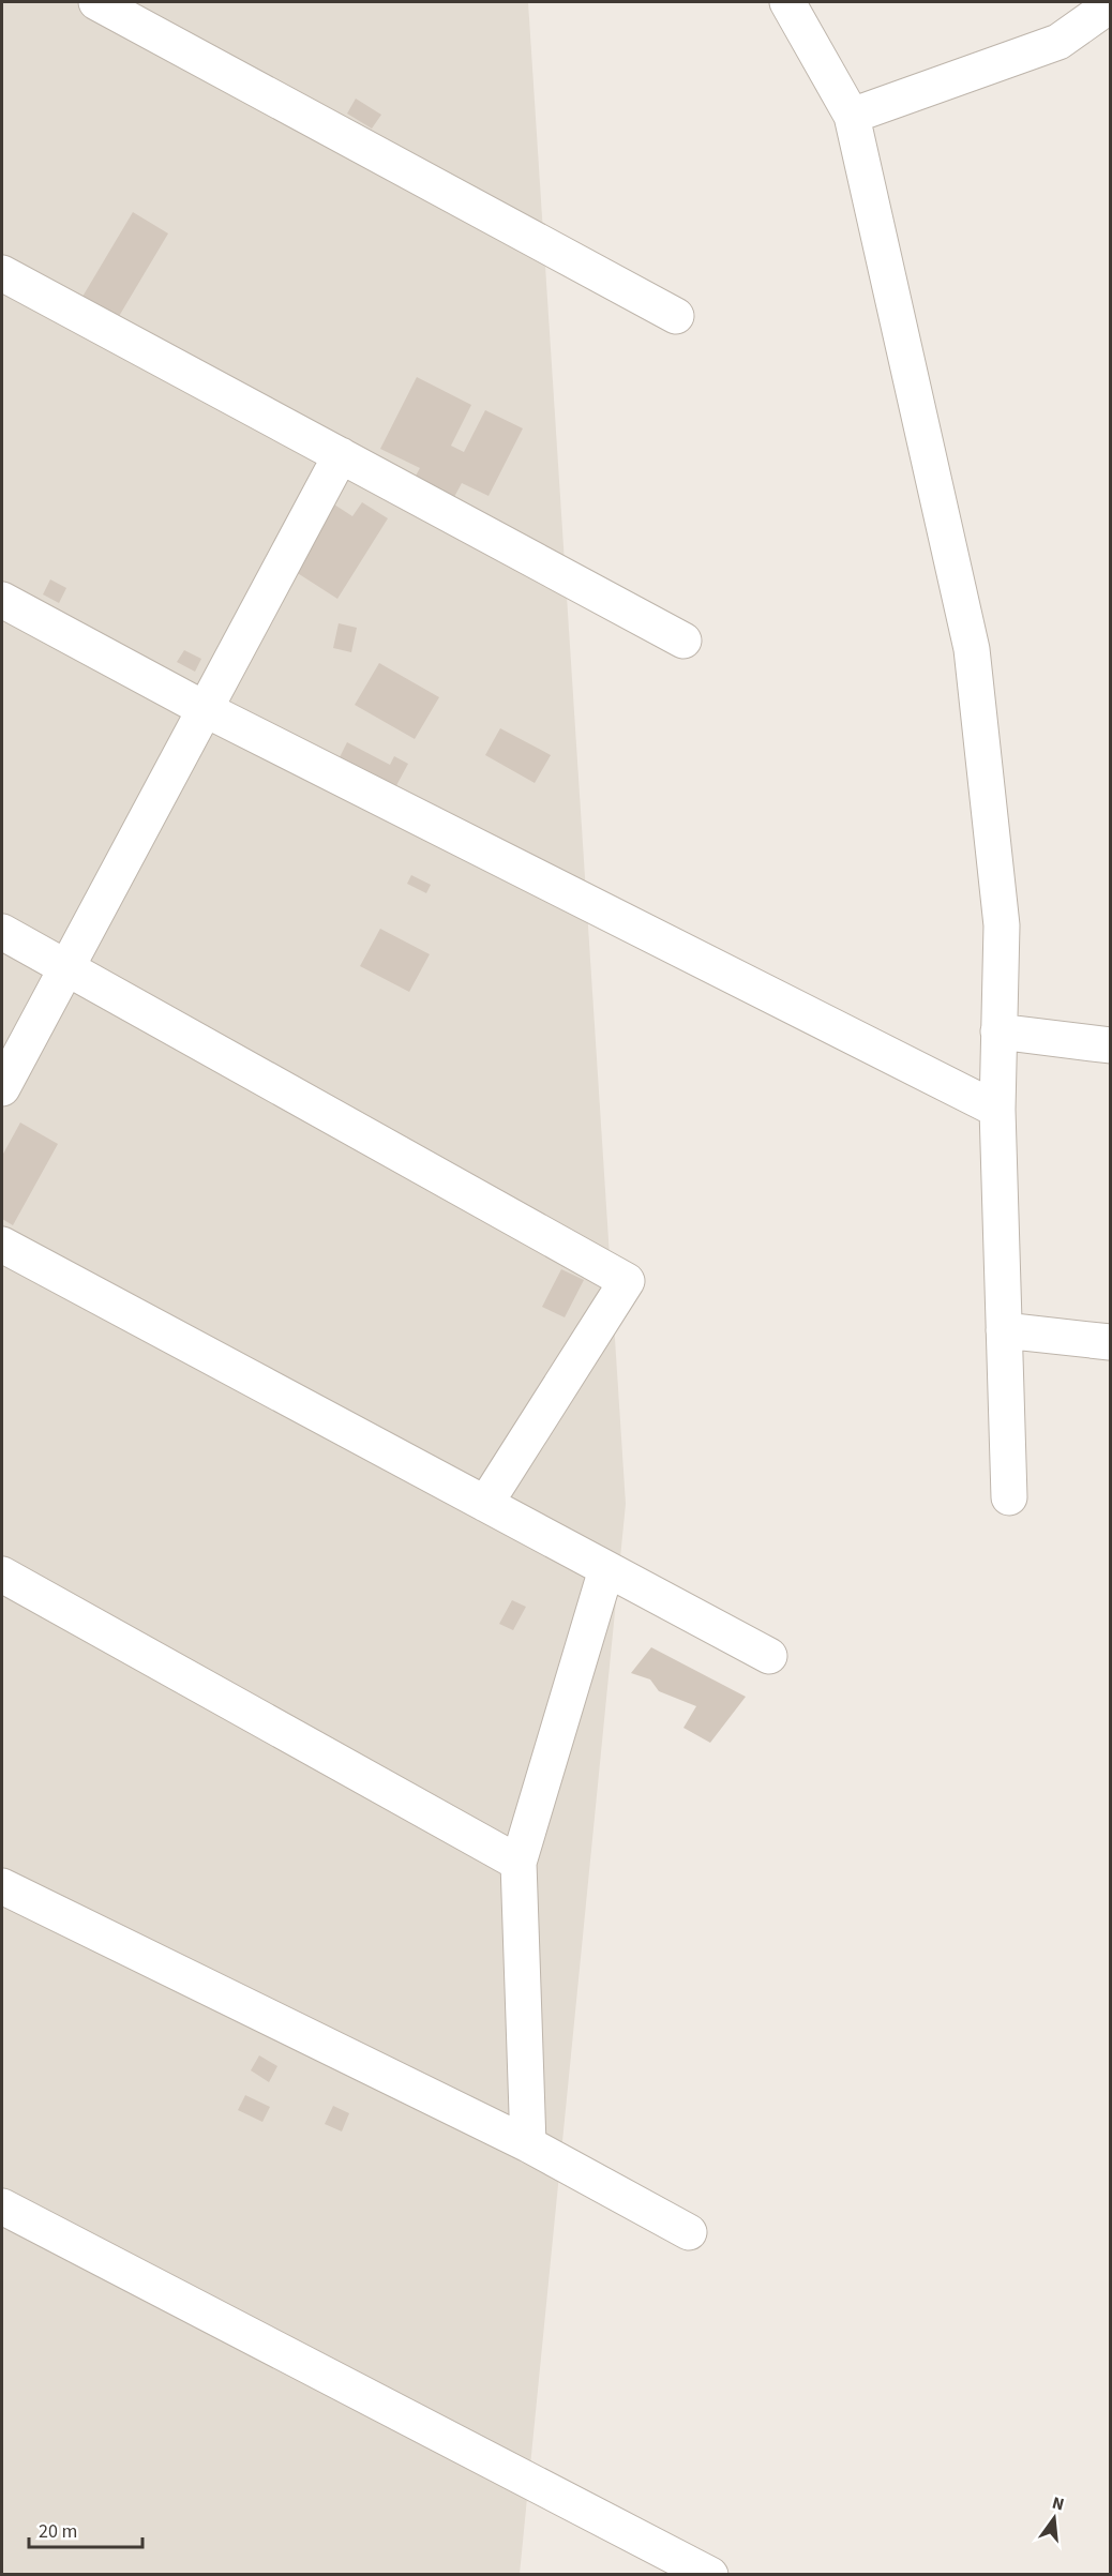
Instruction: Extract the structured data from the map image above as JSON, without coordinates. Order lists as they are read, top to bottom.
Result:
{
  "scale_bar": "20 m",
  "north": "top"
}
